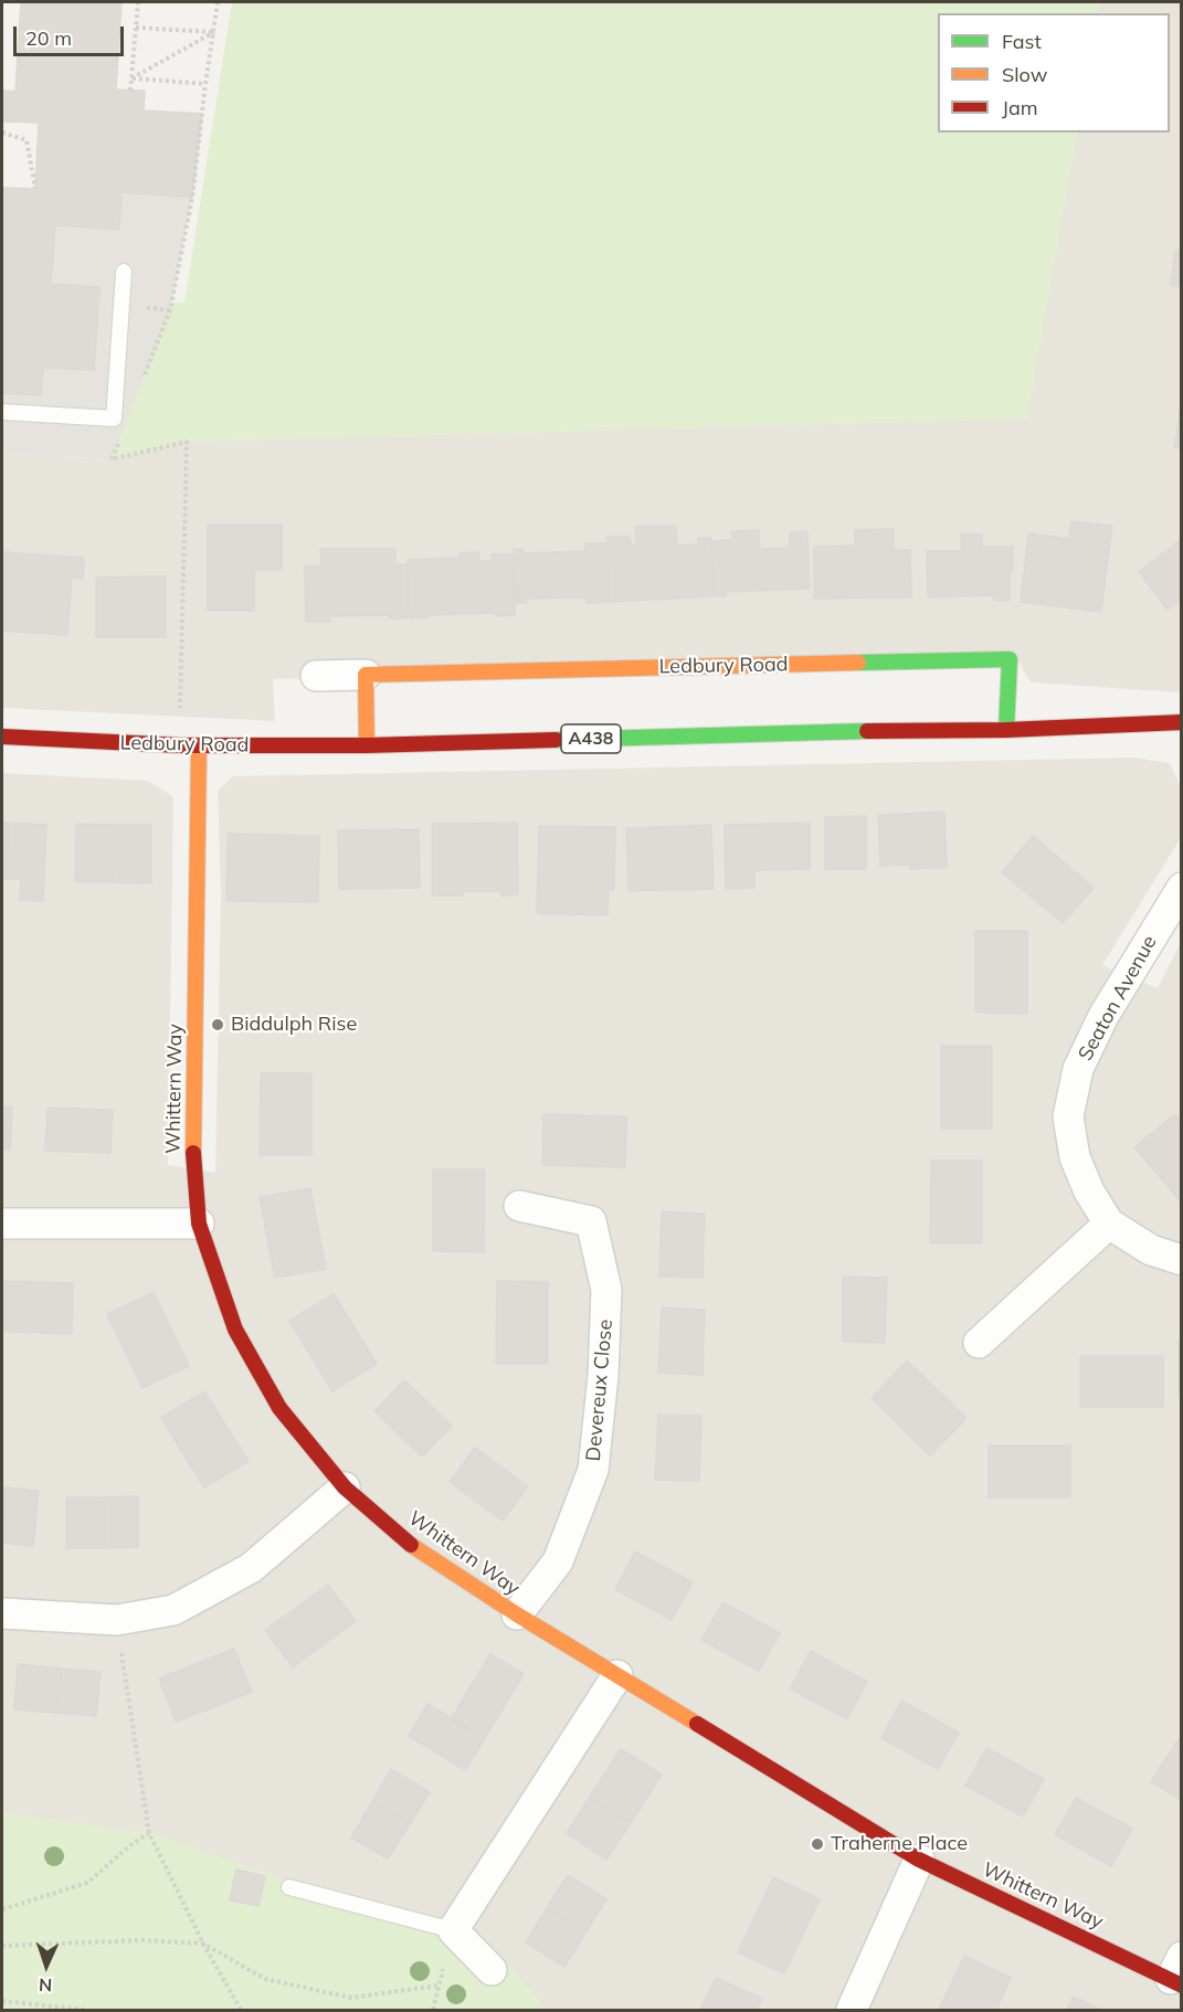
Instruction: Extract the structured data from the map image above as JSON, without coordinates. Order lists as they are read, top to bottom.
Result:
{
  "streets": {
    "main road": ["Ledbury Road", "A438", "Whittern Way"],
    "street": ["Seaton Avenue", "Devereux Close"]
  },
  "crossings": [
    ["Ledbury Road", "Whittern Way"],
    ["Whittern Way", "Devereux Close"]
  ],
  "places": ["Biddulph Rise", "Traherne Place"],
  "legend": ["Fast", "Slow", "Jam"],
  "scale_bar": "20 m",
  "north": "bottom"
}
